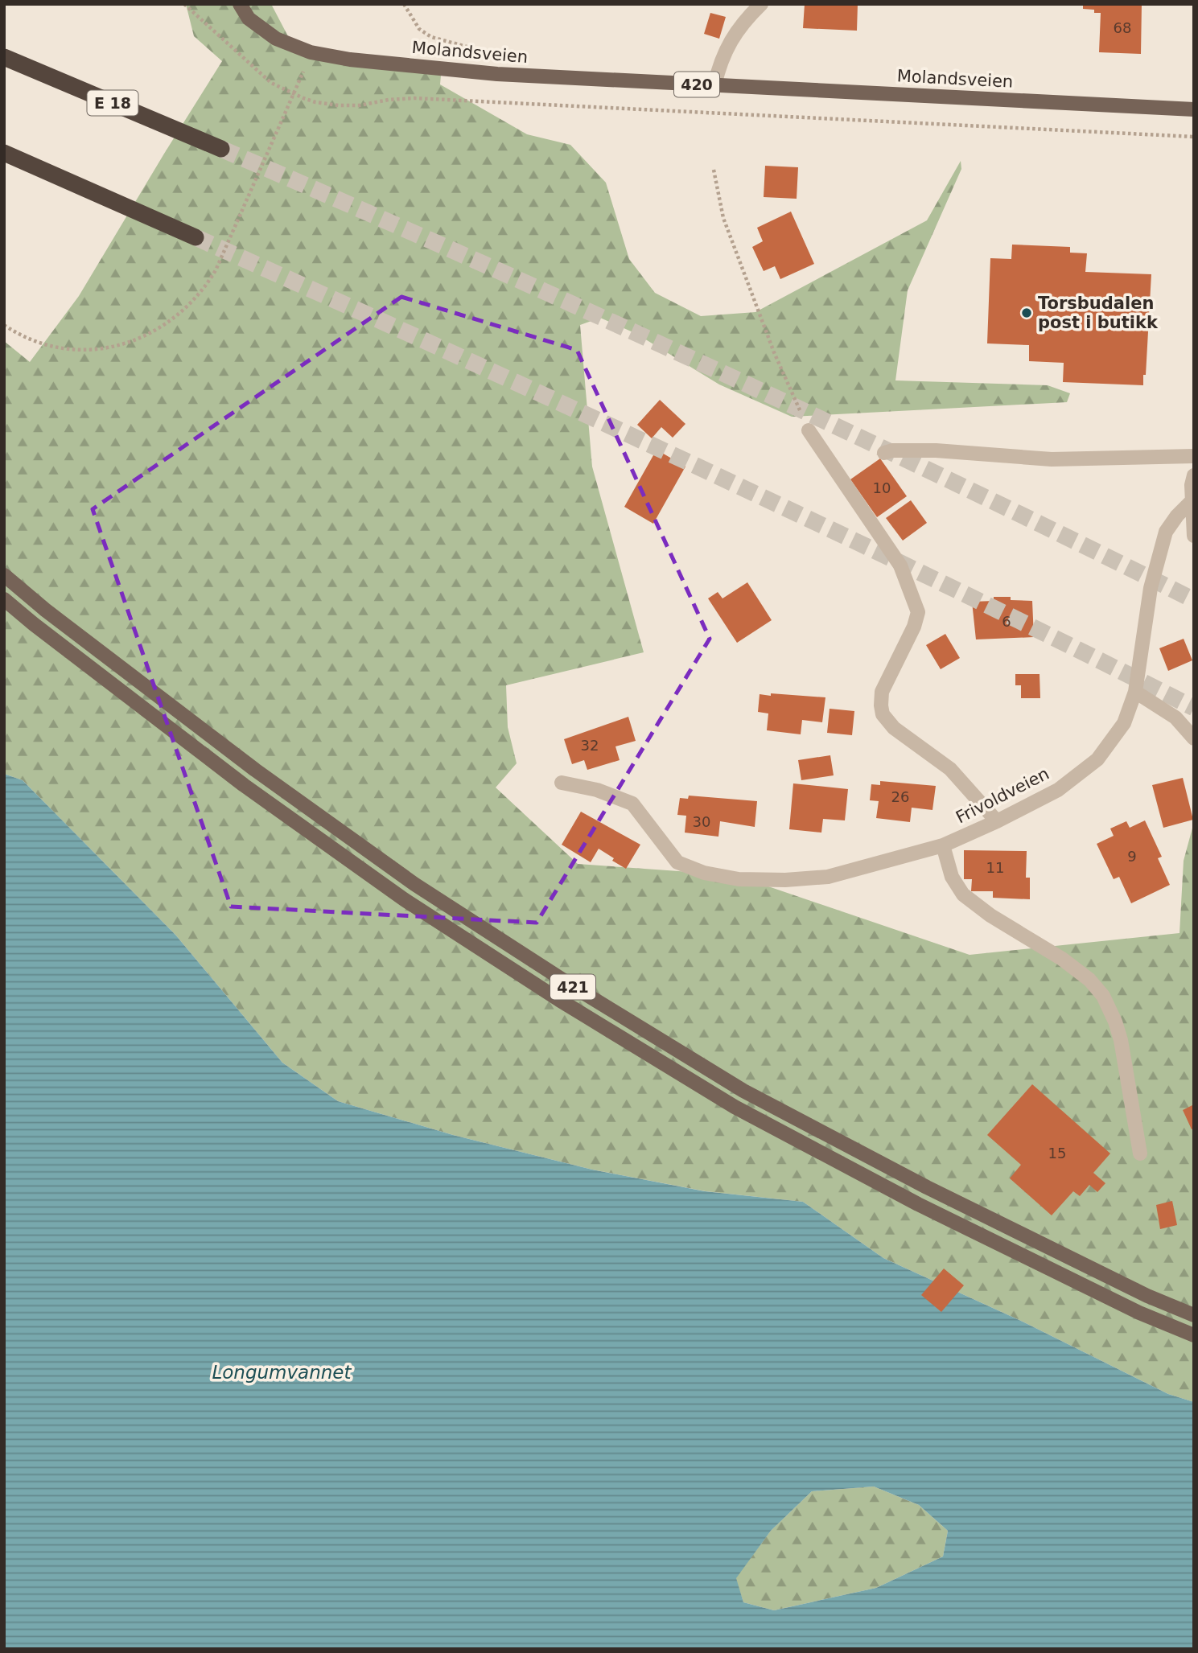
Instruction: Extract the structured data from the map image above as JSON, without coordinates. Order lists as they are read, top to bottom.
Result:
{
  "streets": {
    "highway": ["E 18"],
    "main road": ["Molandsveien", "420", "421"],
    "street": ["Frivoldveien"]
  },
  "water": ["Longumvannet"],
  "places": ["Torsbudalen post i butikk"],
  "house_numbers": [
    "68",
    "10",
    "6",
    "32",
    "26",
    "30",
    "9",
    "11",
    "15"
  ]
}
